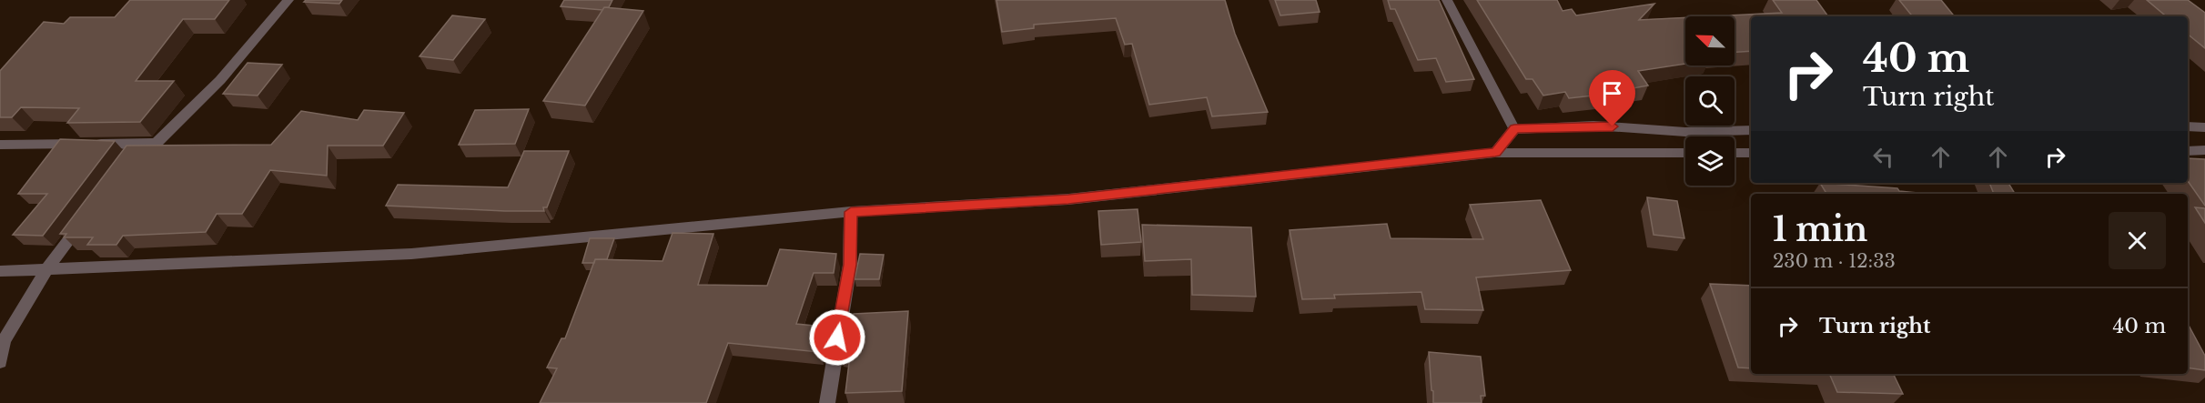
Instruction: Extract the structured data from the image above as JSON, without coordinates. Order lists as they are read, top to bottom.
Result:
{
  "north": "top left",
  "page": {
    "turn": ["40 m", "Turn right"],
    "heading": ["1 min", "230 m · 12:33"],
    "list": [
      {
        "name": "Turn right",
        "value": "40 m"
      }
    ]
  }
}
